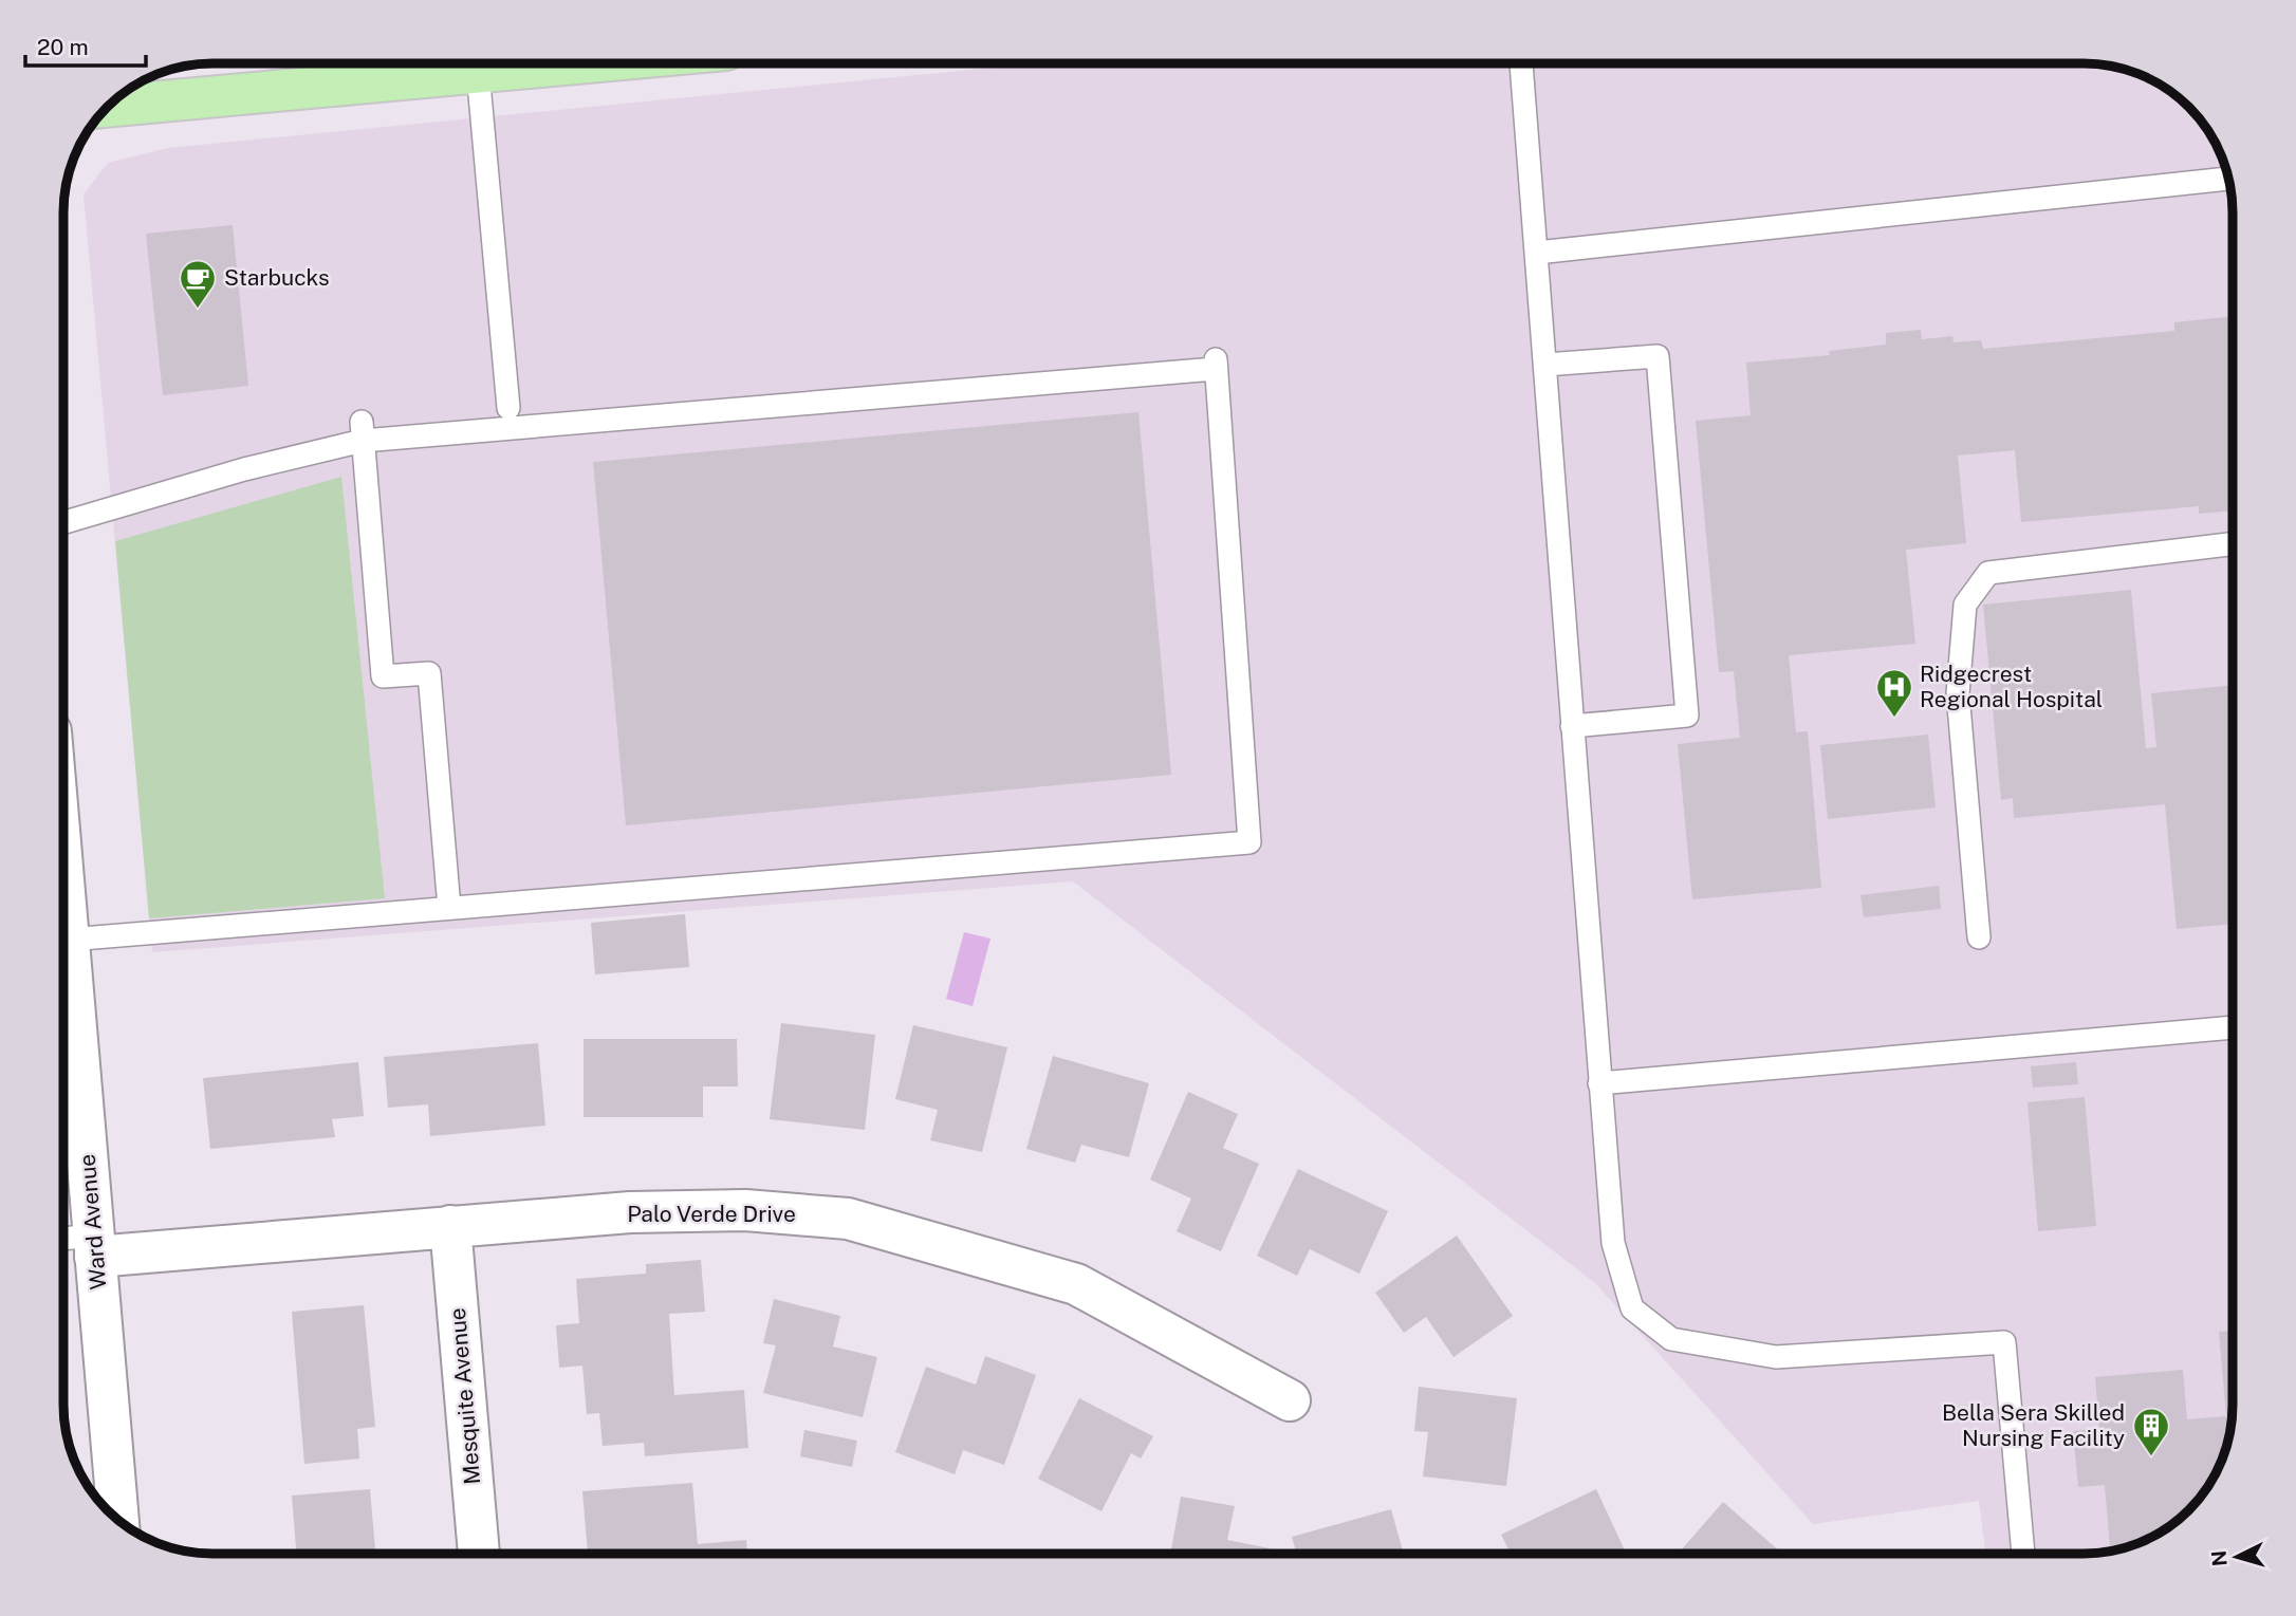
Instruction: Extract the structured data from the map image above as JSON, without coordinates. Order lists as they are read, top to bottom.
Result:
{
  "streets": {
    "street": ["Palo Verde Drive", "Ward Avenue", "Mesquite Avenue"]
  },
  "crossings": [
    ["Palo Verde Drive", "Ward Avenue"],
    ["Palo Verde Drive", "Mesquite Avenue"]
  ],
  "places": {
    "cafe": ["Starbucks"],
    "hospital": ["Ridgecrest Regional Hospital"],
    "building": ["Bella Sera Skilled Nursing Facility"]
  },
  "scale_bar": "20 m",
  "north": "left"
}
